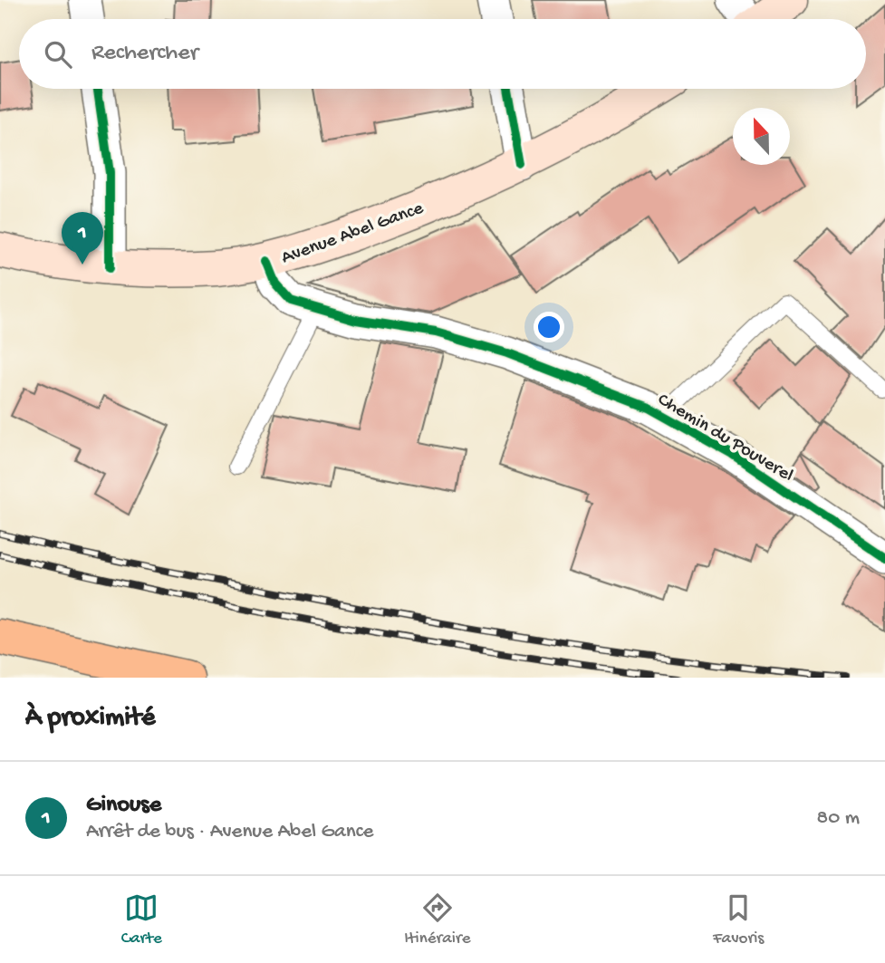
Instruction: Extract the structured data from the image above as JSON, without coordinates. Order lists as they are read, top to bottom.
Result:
{
  "streets": {
    "main road": ["Avenue Abel Gance"],
    "street": ["Chemin du Pouverel"]
  },
  "crossings": [
    ["Avenue Abel Gance", "Chemin du Pouverel"]
  ],
  "north": "top",
  "page": {
    "search": "Rechercher",
    "pins": "1",
    "heading": "À proximité",
    "list": [
      {
        "mark": "1",
        "name": "Ginouse",
        "note": "Arrêt de bus · Avenue Abel Gance",
        "value": "80 m"
      }
    ],
    "nav": ["Carte", "Itinéraire", "Favoris"]
  }
}
